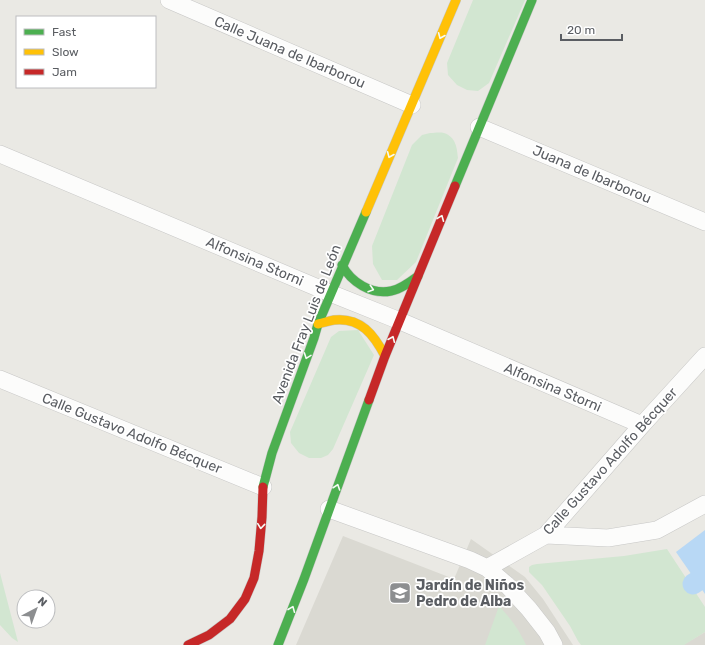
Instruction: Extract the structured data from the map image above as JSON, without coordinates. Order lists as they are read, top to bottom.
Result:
{
  "streets": {
    "street": [
      "Calle Juana de Ibarborou",
      "Juana de Ibarborou",
      "Alfonsina Storni",
      "Avenida Fray Luis de León",
      "Calle Gustavo Adolfo Bécquer"
    ]
  },
  "crossings": [
    ["Calle Juana de Ibarborou", "Avenida Fray Luis de León"],
    ["Alfonsina Storni", "Avenida Fray Luis de León"],
    ["Alfonsina Storni", "Calle Gustavo Adolfo Bécquer"],
    ["Avenida Fray Luis de León", "Calle Gustavo Adolfo Bécquer"]
  ],
  "places": {
    "school or university": ["Jardín de Niños Pedro de Alba"]
  },
  "legend": ["Fast", "Slow", "Jam"],
  "scale_bar": "20 m",
  "north": "top right"
}
